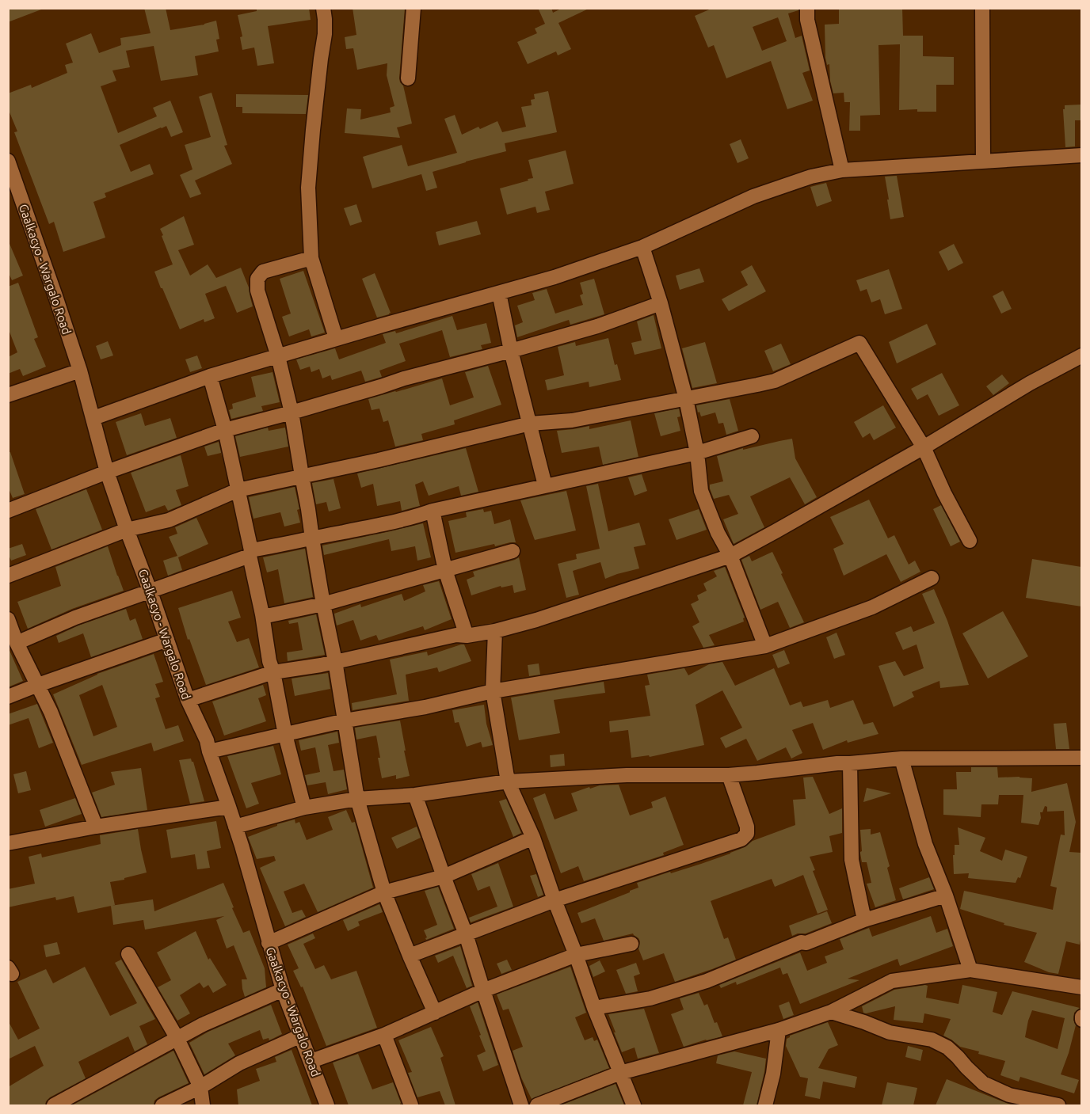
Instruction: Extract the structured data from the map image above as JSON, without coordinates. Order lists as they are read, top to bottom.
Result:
{
  "streets": {
    "street": ["Gaalkacyo - Wargalo Road"]
  }
}
